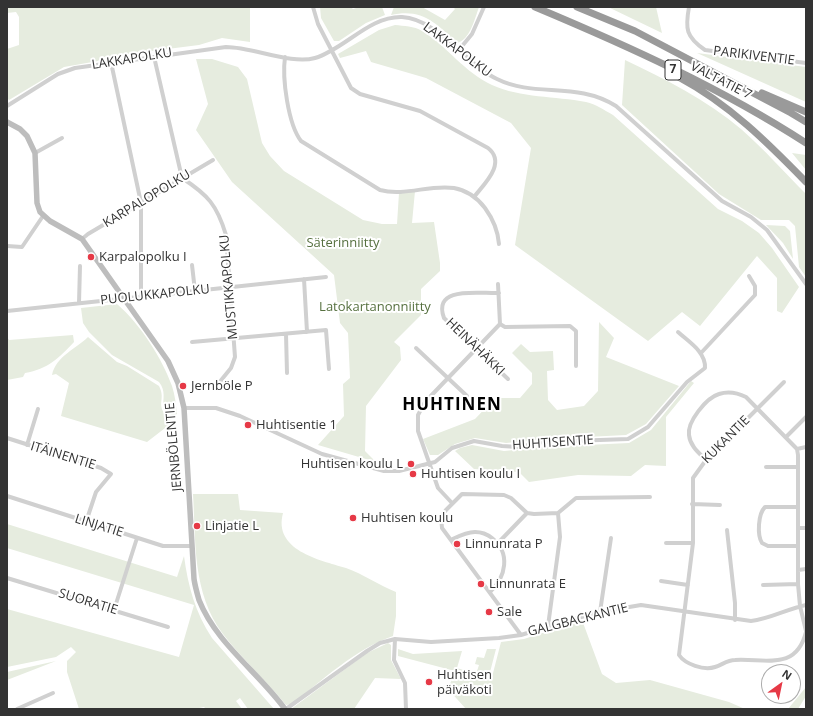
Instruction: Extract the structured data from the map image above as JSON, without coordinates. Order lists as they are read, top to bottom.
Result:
{
  "streets": {
    "highway": ["7", "VALTATIE 7"],
    "street": [
      "LAKKAPOLKU",
      "PARIKIVENTIE",
      "KARPALOPOLKU",
      "MUSTIKKAPOLKU",
      "PUOLUKKAPOLKU",
      "HEINÄHÄKKI",
      "KUKANTIE",
      "HUHTISENTIE",
      "JERNBÖLENTIE",
      "ITÄINENTIE",
      "LINJATIE",
      "SUORATIE",
      "GALGBACKANTIE"
    ]
  },
  "crossings": [
    ["KARPALOPOLKU", "MUSTIKKAPOLKU"],
    ["KARPALOPOLKU", "JERNBÖLENTIE"],
    ["MUSTIKKAPOLKU", "PUOLUKKAPOLKU"],
    ["PUOLUKKAPOLKU", "JERNBÖLENTIE"],
    ["KUKANTIE", "GALGBACKANTIE"],
    ["HUHTISENTIE", "JERNBÖLENTIE"],
    ["JERNBÖLENTIE", "LINJATIE"],
    ["ITÄINENTIE", "LINJATIE"]
  ],
  "districts": ["HUHTINEN"],
  "parks": ["Säterinniitty", "Latokartanonniitty"],
  "places": [
    "Karpalopolku I",
    "Jernböle P",
    "Huhtisentie 1",
    "Huhtisen koulu L",
    "Huhtisen koulu I",
    "Huhtisen koulu",
    "Linjatie L",
    "Linnunrata P",
    "Linnunrata E",
    "Sale",
    "Huhtisen päiväkoti"
  ],
  "north": "top right"
}
